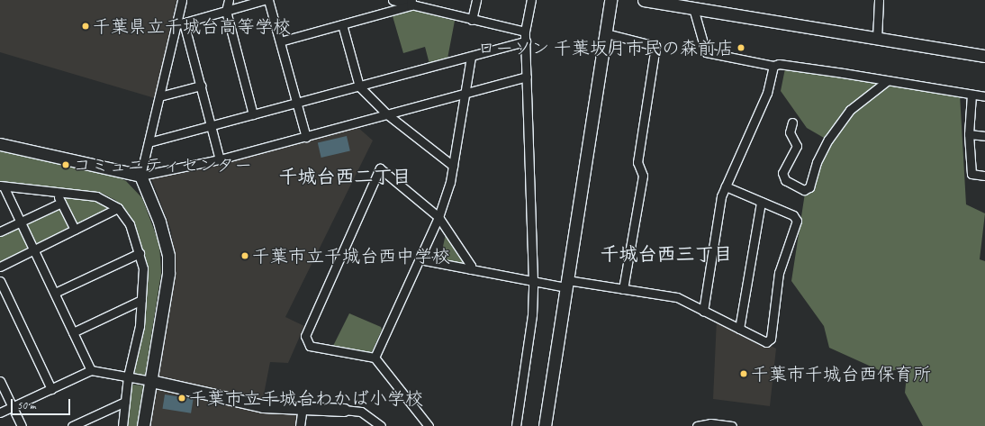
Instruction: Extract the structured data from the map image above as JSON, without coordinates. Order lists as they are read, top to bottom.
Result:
{
  "districts": ["千城台西二丁目", "千城台西三丁目"],
  "places": [
    "千葉県立千城台高等学校",
    "ローソン 千葉坂月市民の森前店",
    "コミュニティセンター",
    "千葉市立千城台西中学校",
    "千葉市千城台西保育所",
    "千葉市立千城台わかば小学校"
  ],
  "scale_bar": "50 m"
}
